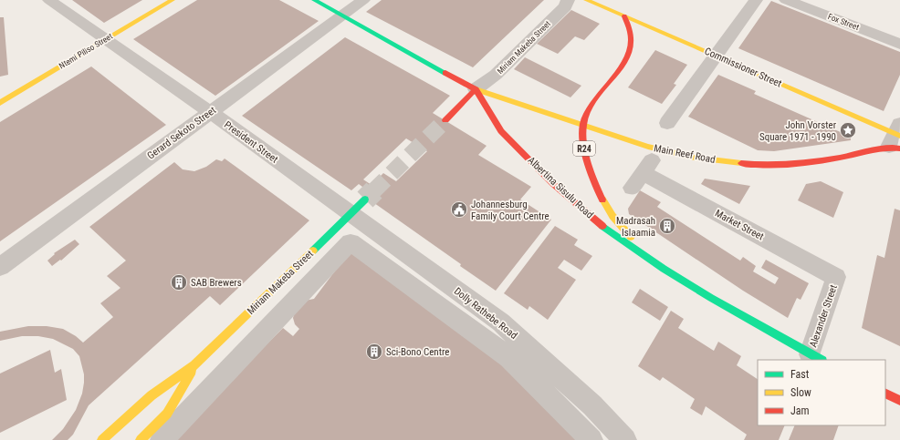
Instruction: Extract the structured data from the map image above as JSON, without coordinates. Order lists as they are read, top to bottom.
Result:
{
  "streets": {
    "main road": [
      "Miriam Makeba Street",
      "Ntemi Piliso Street",
      "Commissioner Street",
      "R24",
      "Main Reef Road",
      "Albertina Sisulu Road"
    ],
    "street": [
      "Fox Street",
      "Gerard Sekoto Street",
      "President Street",
      "Market Street",
      "Dolly Rathebe Road",
      "Alexander Street"
    ]
  },
  "crossings": [
    ["Miriam Makeba Street", "President Street"],
    ["Miriam Makeba Street", "Main Reef Road"],
    ["Miriam Makeba Street", "Albertina Sisulu Road"],
    ["Miriam Makeba Street", "Dolly Rathebe Road"],
    ["Ntemi Piliso Street", "President Street"],
    ["Commissioner Street", "R24"],
    ["Commissioner Street", "Main Reef Road"],
    ["Gerard Sekoto Street", "President Street"],
    ["Gerard Sekoto Street", "Albertina Sisulu Road"],
    ["President Street", "Dolly Rathebe Road"],
    ["R24", "Main Reef Road"],
    ["R24", "Albertina Sisulu Road"],
    ["Main Reef Road", "Albertina Sisulu Road"],
    ["Albertina Sisulu Road", "Alexander Street"],
    ["Market Street", "Alexander Street"]
  ],
  "places": {
    "place": ["John Vorster Square 1971 - 1990"],
    "public building": ["Johannesburg Family Court Centre"],
    "building": ["Madrasah Islaamia", "SAB Brewers", "Sci-Bono Centre"]
  },
  "legend": ["Fast", "Slow", "Jam"]
}
